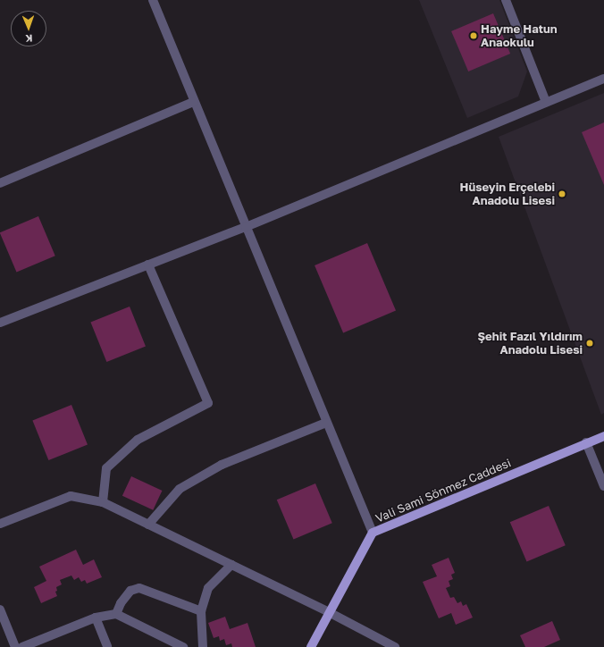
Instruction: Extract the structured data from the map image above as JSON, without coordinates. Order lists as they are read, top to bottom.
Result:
{
  "streets": {
    "main road": ["Vali Sami Sönmez Caddesi"]
  },
  "places": ["Hayme Hatun Anaokulu", "Hüseyin Erçelebi Anadolu Lisesi", "Şehit Fazıl Yıldırım Anadolu Lisesi"],
  "north": "bottom"
}
